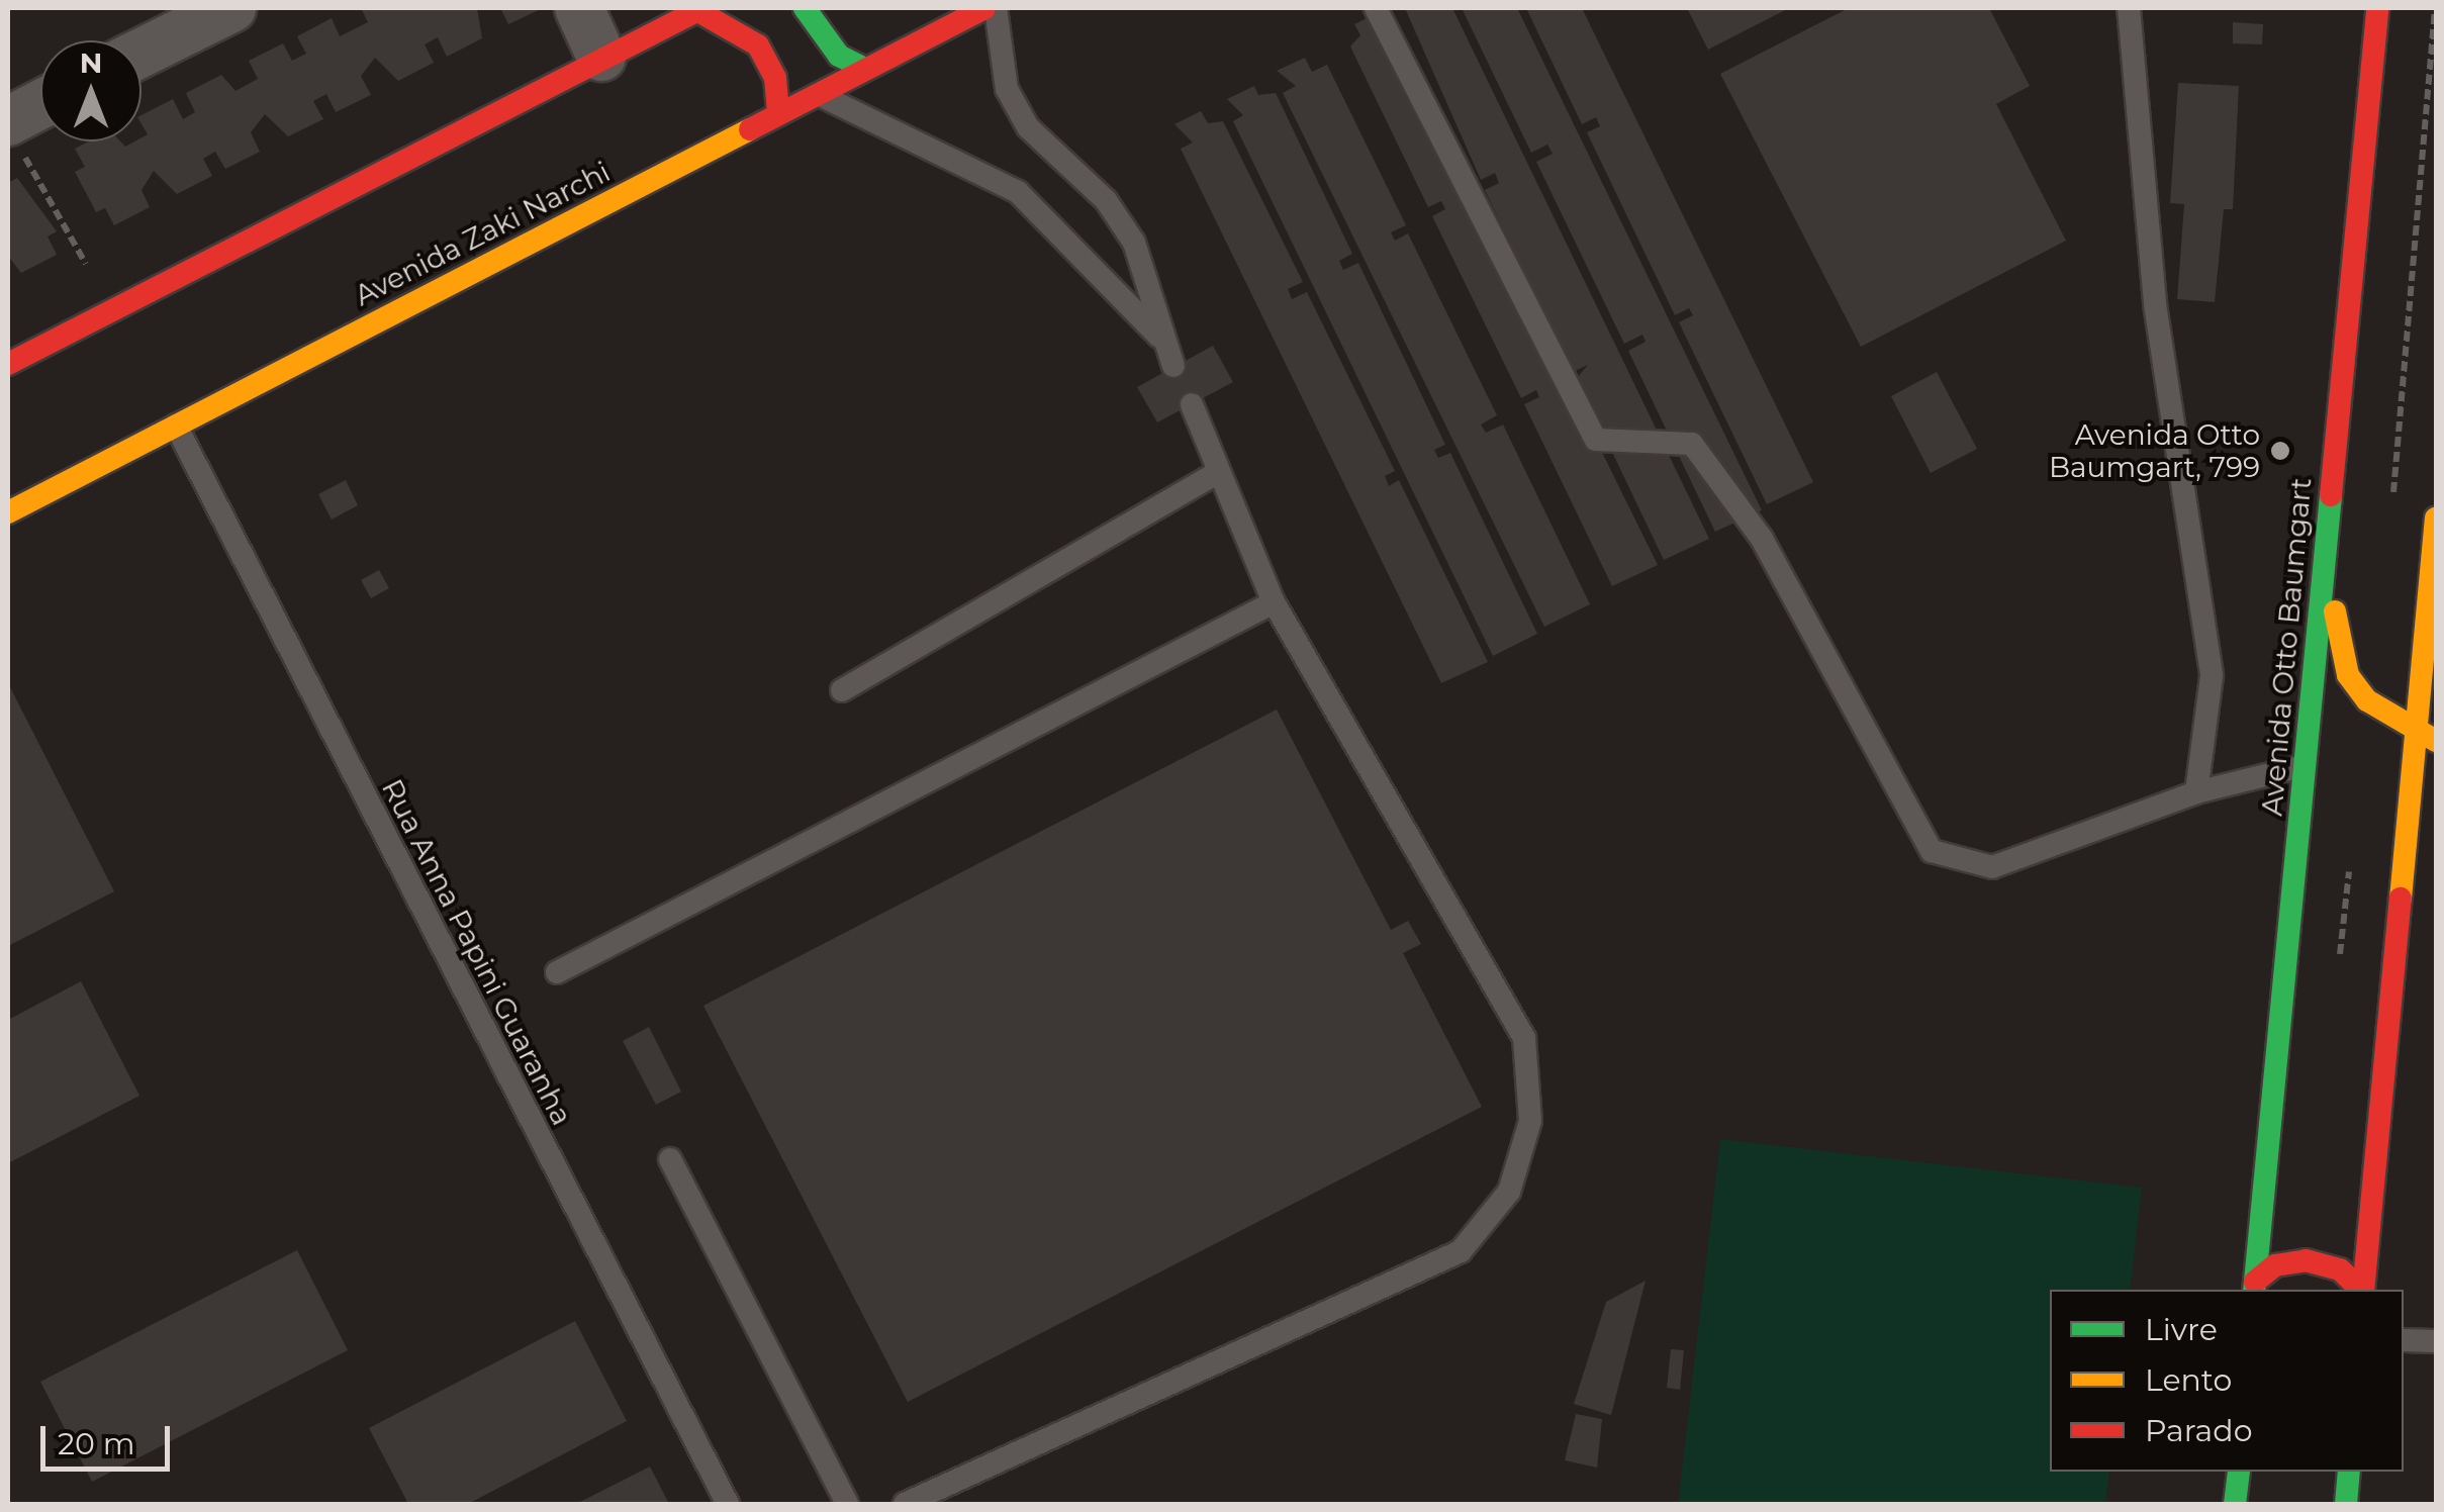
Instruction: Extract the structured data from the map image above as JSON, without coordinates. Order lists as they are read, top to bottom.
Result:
{
  "streets": {
    "main road": ["Avenida Zaki Narchi", "Avenida Otto Baumgart"],
    "lane": ["Rua Anna Papini Guaranha"]
  },
  "crossings": [
    ["Avenida Zaki Narchi", "Rua Anna Papini Guaranha"]
  ],
  "places": ["Avenida Otto Baumgart, 799"],
  "legend": ["Livre", "Lento", "Parado"],
  "scale_bar": "20 m",
  "north": "top"
}
